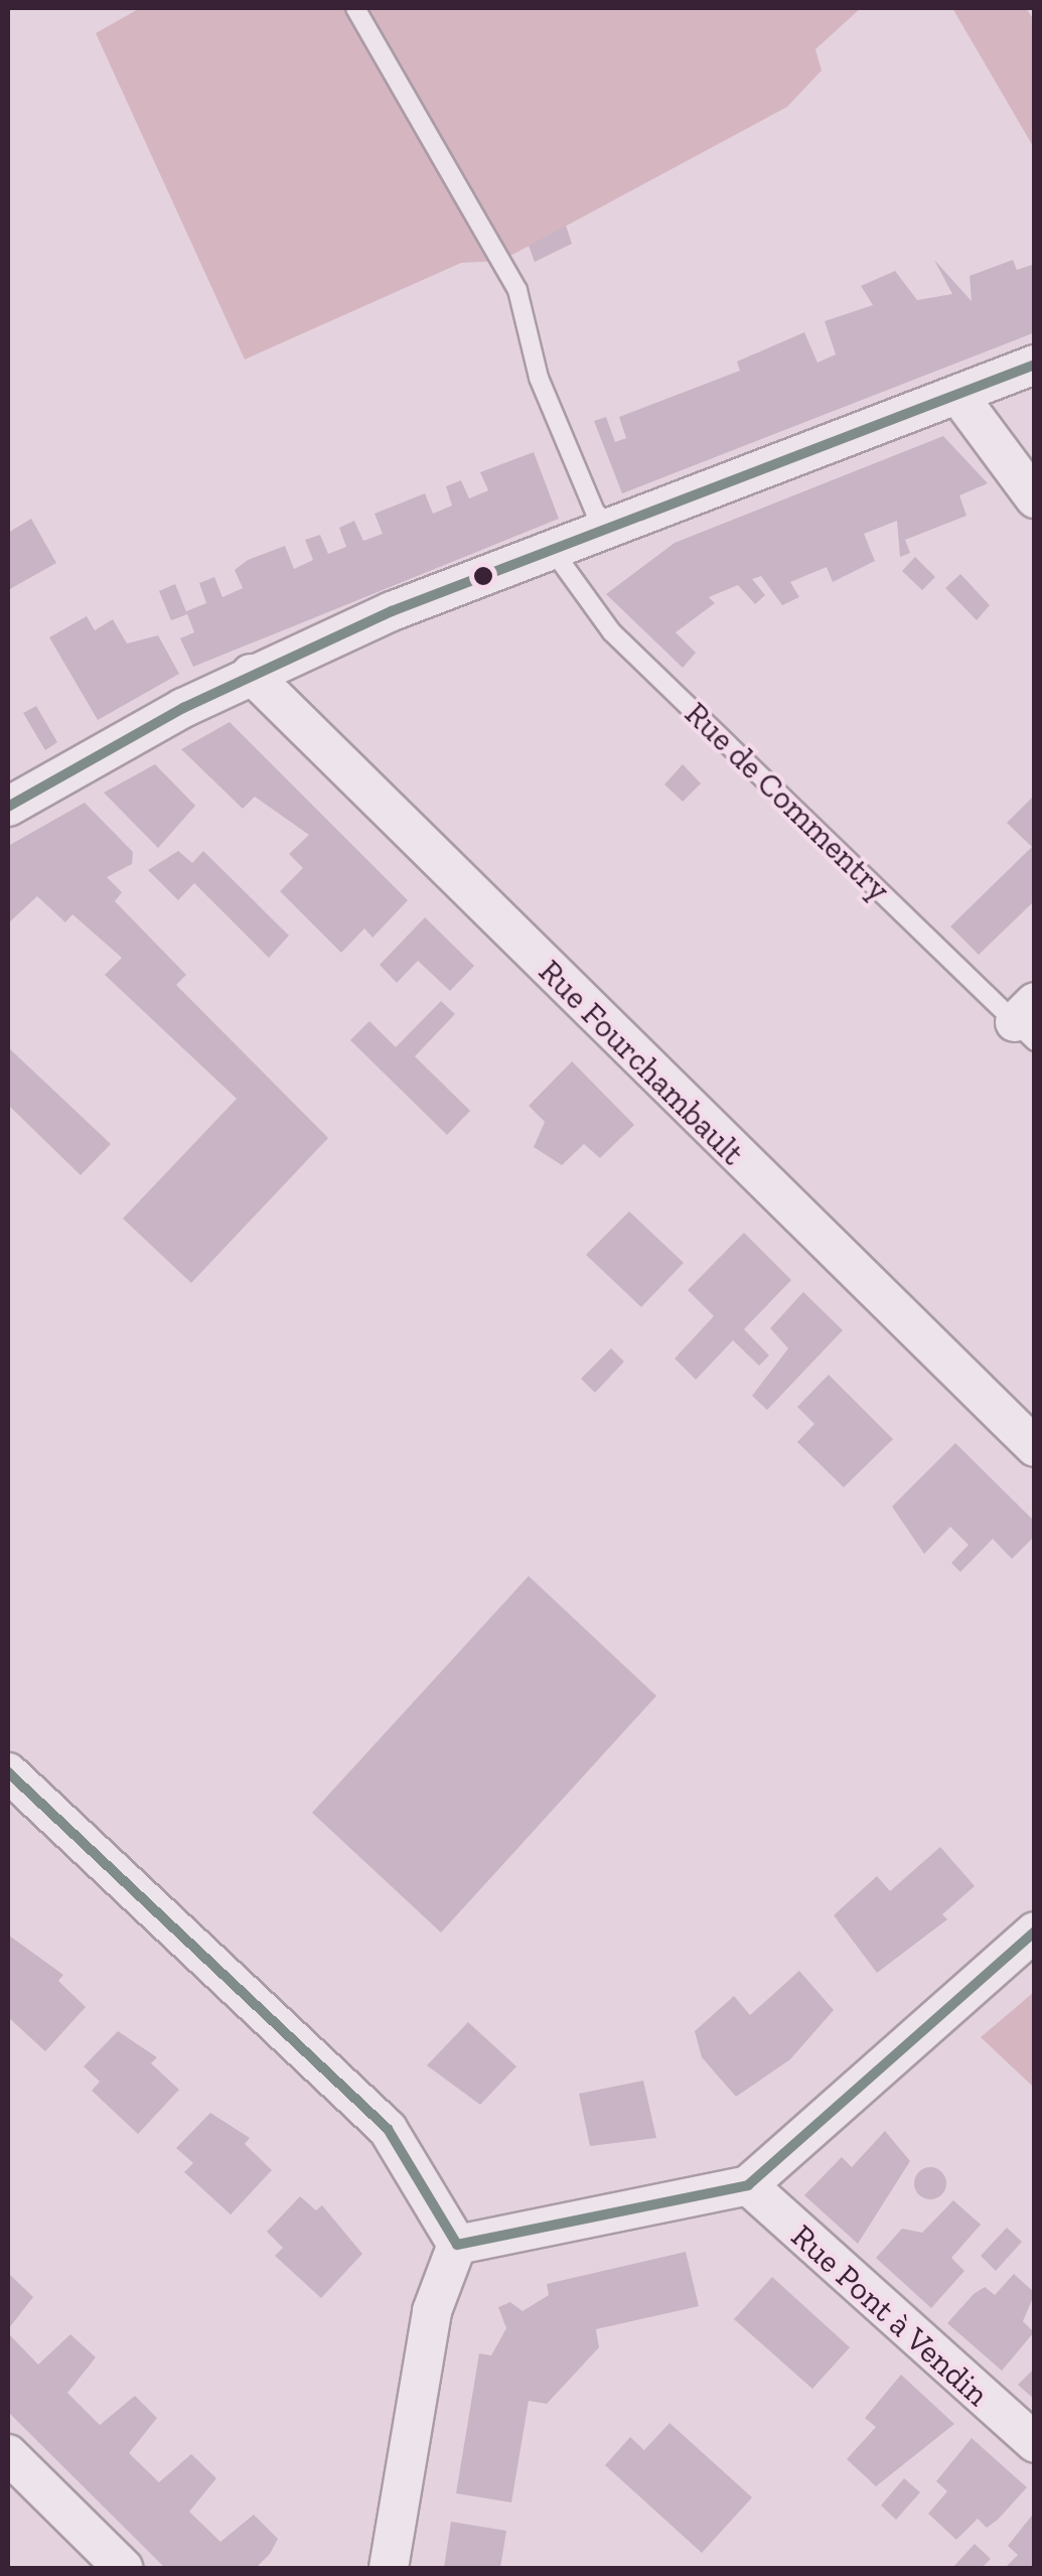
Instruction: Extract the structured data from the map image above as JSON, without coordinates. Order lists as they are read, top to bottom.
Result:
{
  "streets": {
    "street": ["Rue Fourchambault", "Rue Pont à Vendin"],
    "lane": ["Rue de Commentry"]
  }
}
